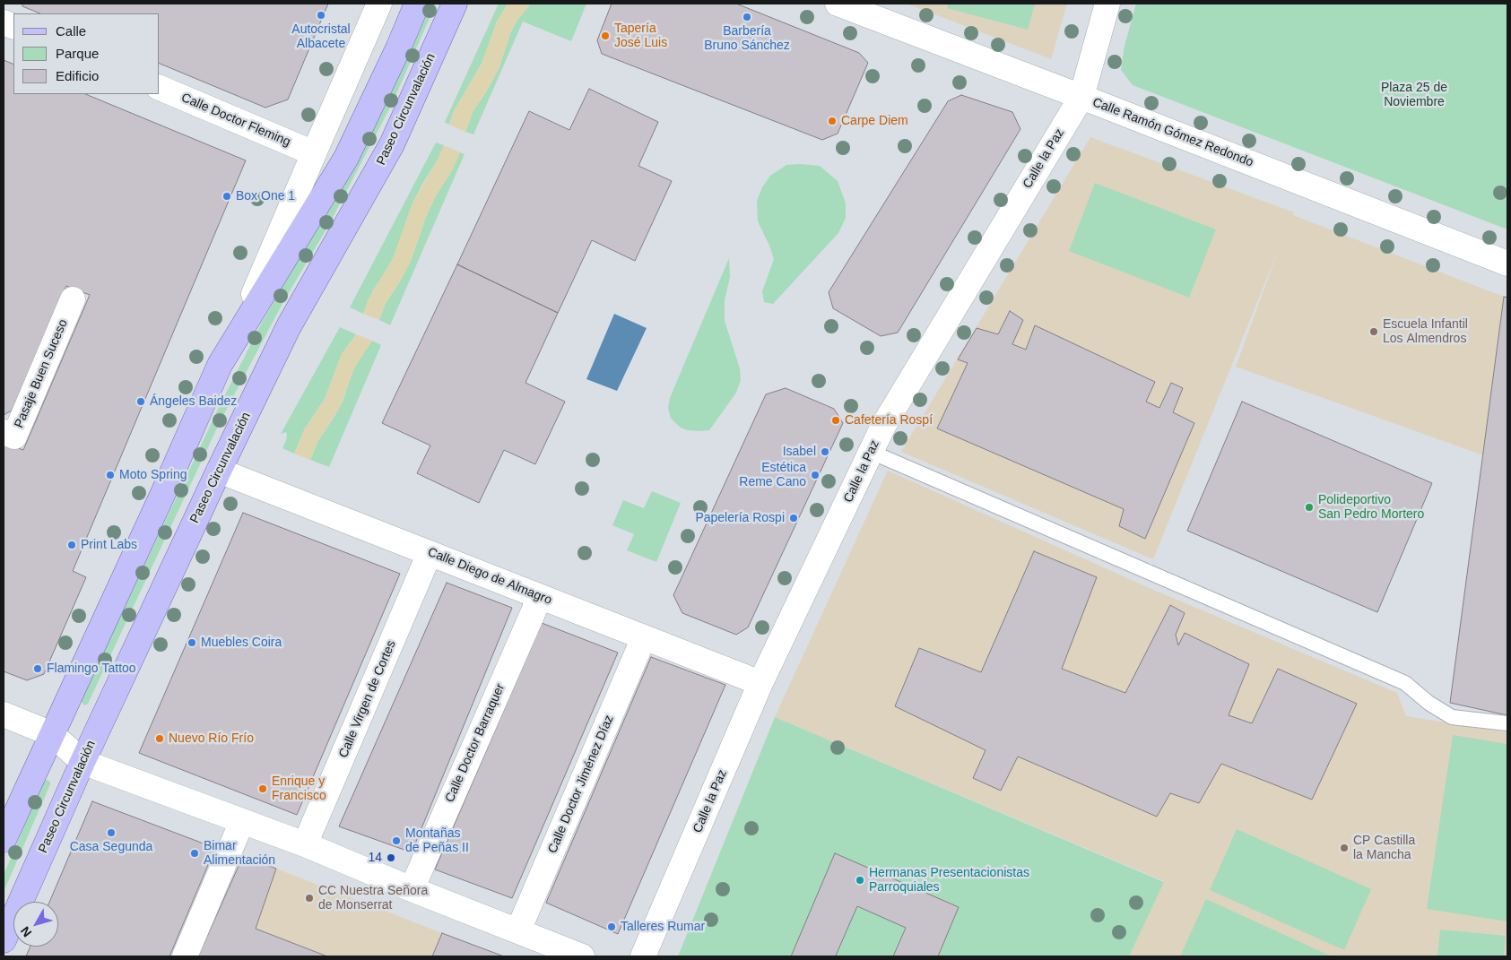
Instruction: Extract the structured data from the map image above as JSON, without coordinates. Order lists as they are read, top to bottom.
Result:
{
  "streets": {
    "main road": ["Paseo Circunvalación"],
    "street": [
      "Calle Doctor Fleming",
      "Calle Ramón Gómez Redondo",
      "Calle la Paz",
      "Pasaje Buen Suceso",
      "Calle Diego de Almagro",
      "Calle Virgen de Cortes",
      "Calle Doctor Barraquer",
      "Calle Doctor Jiménez Díaz"
    ]
  },
  "crossings": [
    ["Paseo Circunvalación", "Calle Diego de Almagro"],
    ["Calle Ramón Gómez Redondo", "Calle la Paz"],
    ["Calle la Paz", "Calle Diego de Almagro"],
    ["Calle Diego de Almagro", "Calle Virgen de Cortes"],
    ["Calle Diego de Almagro", "Calle Doctor Barraquer"],
    ["Calle Diego de Almagro", "Calle Doctor Jiménez Díaz"]
  ],
  "parks": ["Plaza 25 de Noviembre"],
  "places": [
    "Autocristal Albacete",
    "Barbería Bruno Sánchez",
    "Tapería José Luis",
    "Carpe Diem",
    "Box One 1",
    "Escuela Infantil Los Almendros",
    "Ángeles Baidez",
    "Cafetería Rospí",
    "Isabel",
    "Moto Spring",
    "Estética Reme Cano",
    "Polideportivo San Pedro Mortero",
    "Papelería Rospi",
    "Print Labs",
    "Muebles Coira",
    "Flamingo Tattoo",
    "Nuevo Río Frío",
    "Enrique y Francisco",
    "Casa Segunda",
    "Montañas de Peñas II",
    "CP Castilla la Mancha",
    "Bimar Alimentación",
    "14",
    "Hermanas Presentacionistas Parroquiales",
    "CC Nuestra Señora de Monserrat",
    "Talleres Rumar"
  ],
  "legend": ["Calle", "Parque", "Edificio"],
  "north": "bottom left"
}
